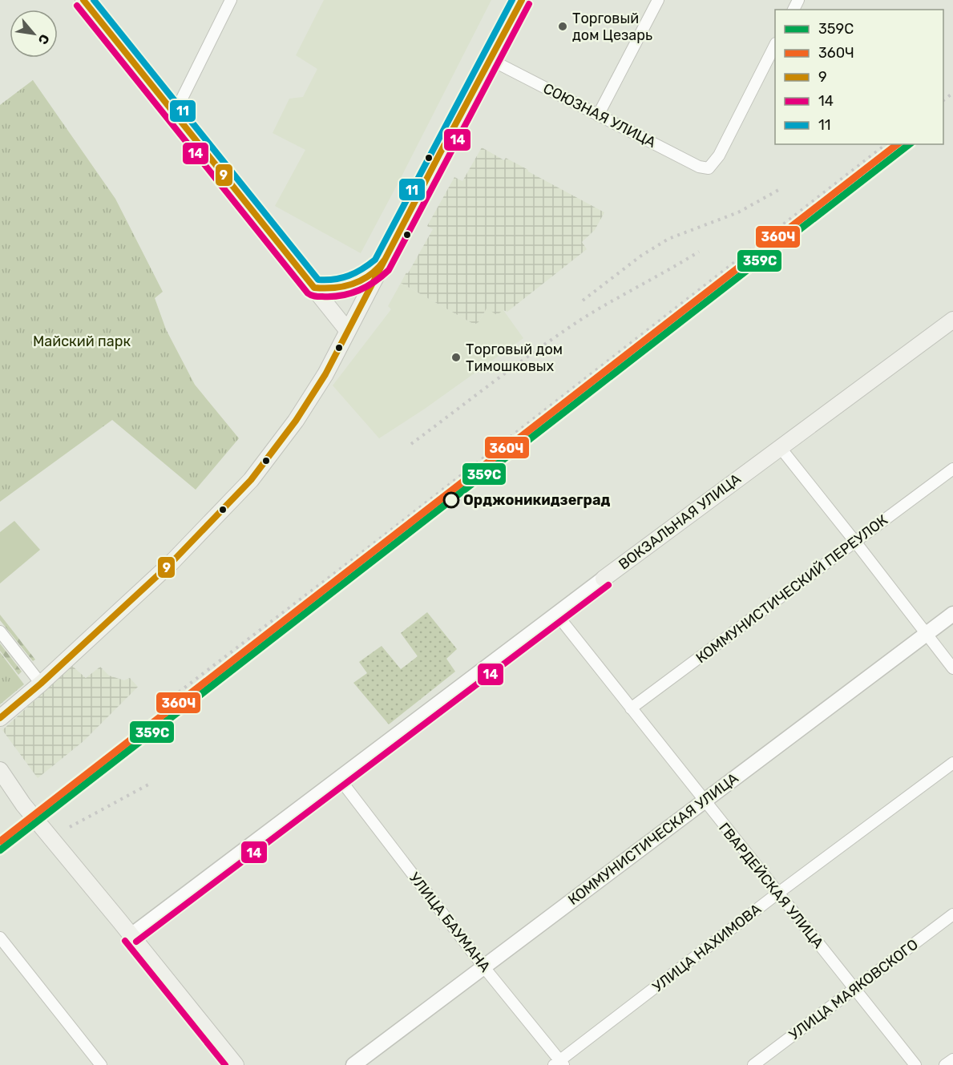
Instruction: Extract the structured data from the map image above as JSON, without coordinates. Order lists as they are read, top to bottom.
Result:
{
  "streets": {
    "main road": ["ВОКЗАЛЬНАЯ УЛИЦА"],
    "street": [
      "СОЮЗНАЯ УЛИЦА",
      "КОММУНИСТИЧЕСКИЙ ПЕРЕУЛОК",
      "КОММУНИСТИЧЕСКАЯ УЛИЦА",
      "ГВАРДЕЙСКАЯ УЛИЦА",
      "УЛИЦА БАУМАНА",
      "УЛИЦА НАХИМОВА",
      "УЛИЦА МАЯКОВСКОГО"
    ]
  },
  "crossings": [
    ["ВОКЗАЛЬНАЯ УЛИЦА", "ГВАРДЕЙСКАЯ УЛИЦА"],
    ["ВОКЗАЛЬНАЯ УЛИЦА", "УЛИЦА БАУМАНА"],
    ["КОММУНИСТИЧЕСКИЙ ПЕРЕУЛОК", "ГВАРДЕЙСКАЯ УЛИЦА"],
    ["КОММУНИСТИЧЕСКАЯ УЛИЦА", "ГВАРДЕЙСКАЯ УЛИЦА"],
    ["КОММУНИСТИЧЕСКАЯ УЛИЦА", "УЛИЦА БАУМАНА"],
    ["ГВАРДЕЙСКАЯ УЛИЦА", "УЛИЦА НАХИМОВА"],
    ["ГВАРДЕЙСКАЯ УЛИЦА", "УЛИЦА МАЯКОВСКОГО"],
    ["УЛИЦА БАУМАНА", "УЛИЦА НАХИМОВА"]
  ],
  "parks": ["Майский парк"],
  "places": ["Торговый дом Цезарь", "Торговый дом Тимошковых", "Орджоникидзеград"],
  "lines": [
    "transit line 9",
    "transit line 11",
    "transit line 14",
    "transit line 359С",
    "transit line 360Ч"
  ],
  "legend": [
    "359С",
    "360Ч",
    "9",
    "14",
    "11"
  ],
  "north": "bottom right"
}
